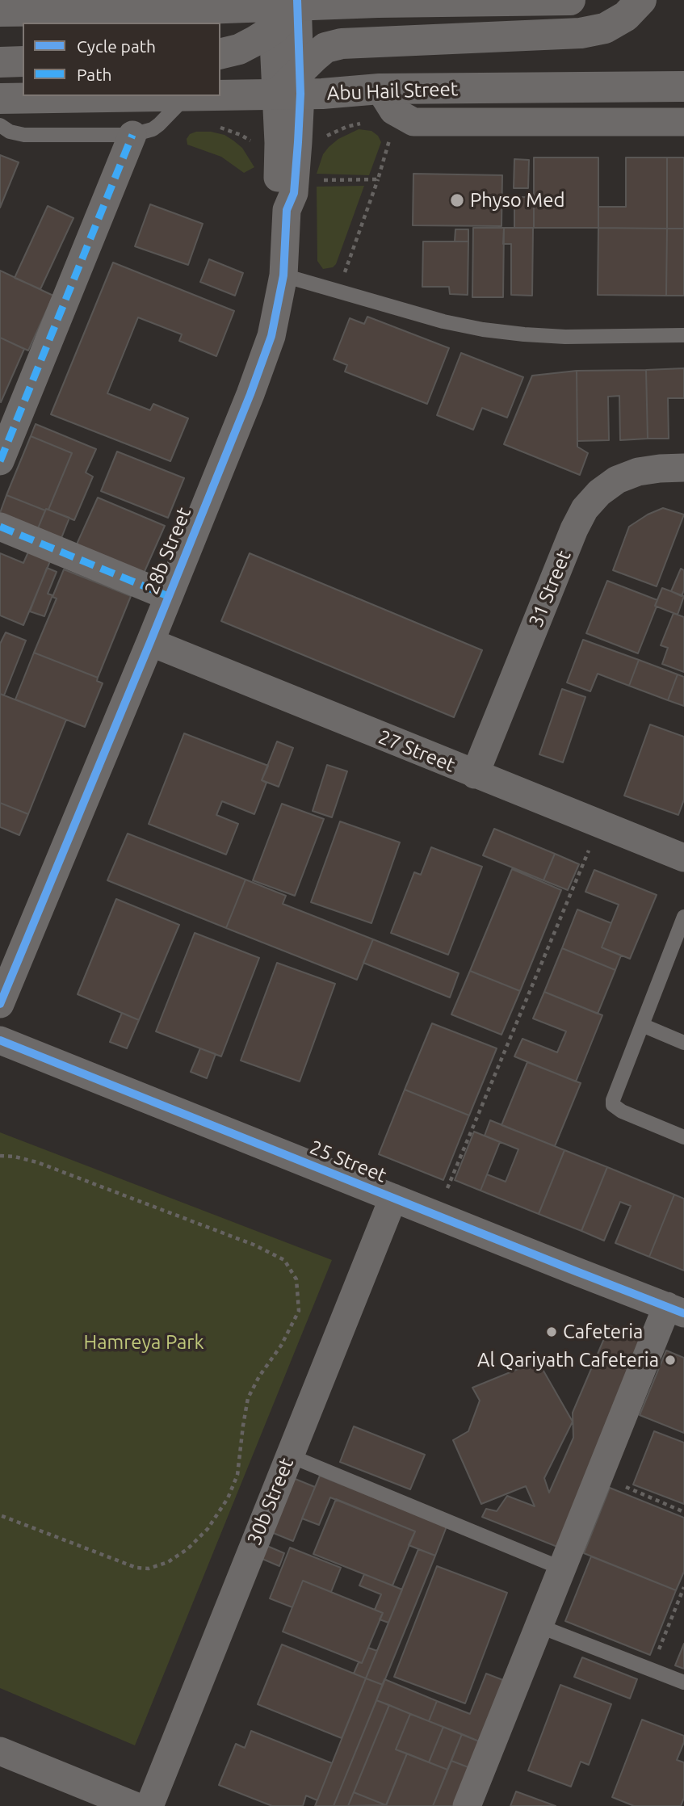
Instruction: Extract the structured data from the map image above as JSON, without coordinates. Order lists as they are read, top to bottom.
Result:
{
  "streets": {
    "main road": ["Abu Hail Street"],
    "street": [
      "28b Street",
      "31 Street",
      "27 Street",
      "25 Street",
      "30b Street"
    ]
  },
  "crossings": [
    ["Abu Hail Street", "28b Street"],
    ["28b Street", "27 Street"],
    ["31 Street", "27 Street"],
    ["25 Street", "30b Street"]
  ],
  "parks": ["Hamreya Park"],
  "places": ["Physo Med", "Cafeteria", "Al Qariyath Cafeteria"],
  "legend": ["Cycle path", "Path"]
}
